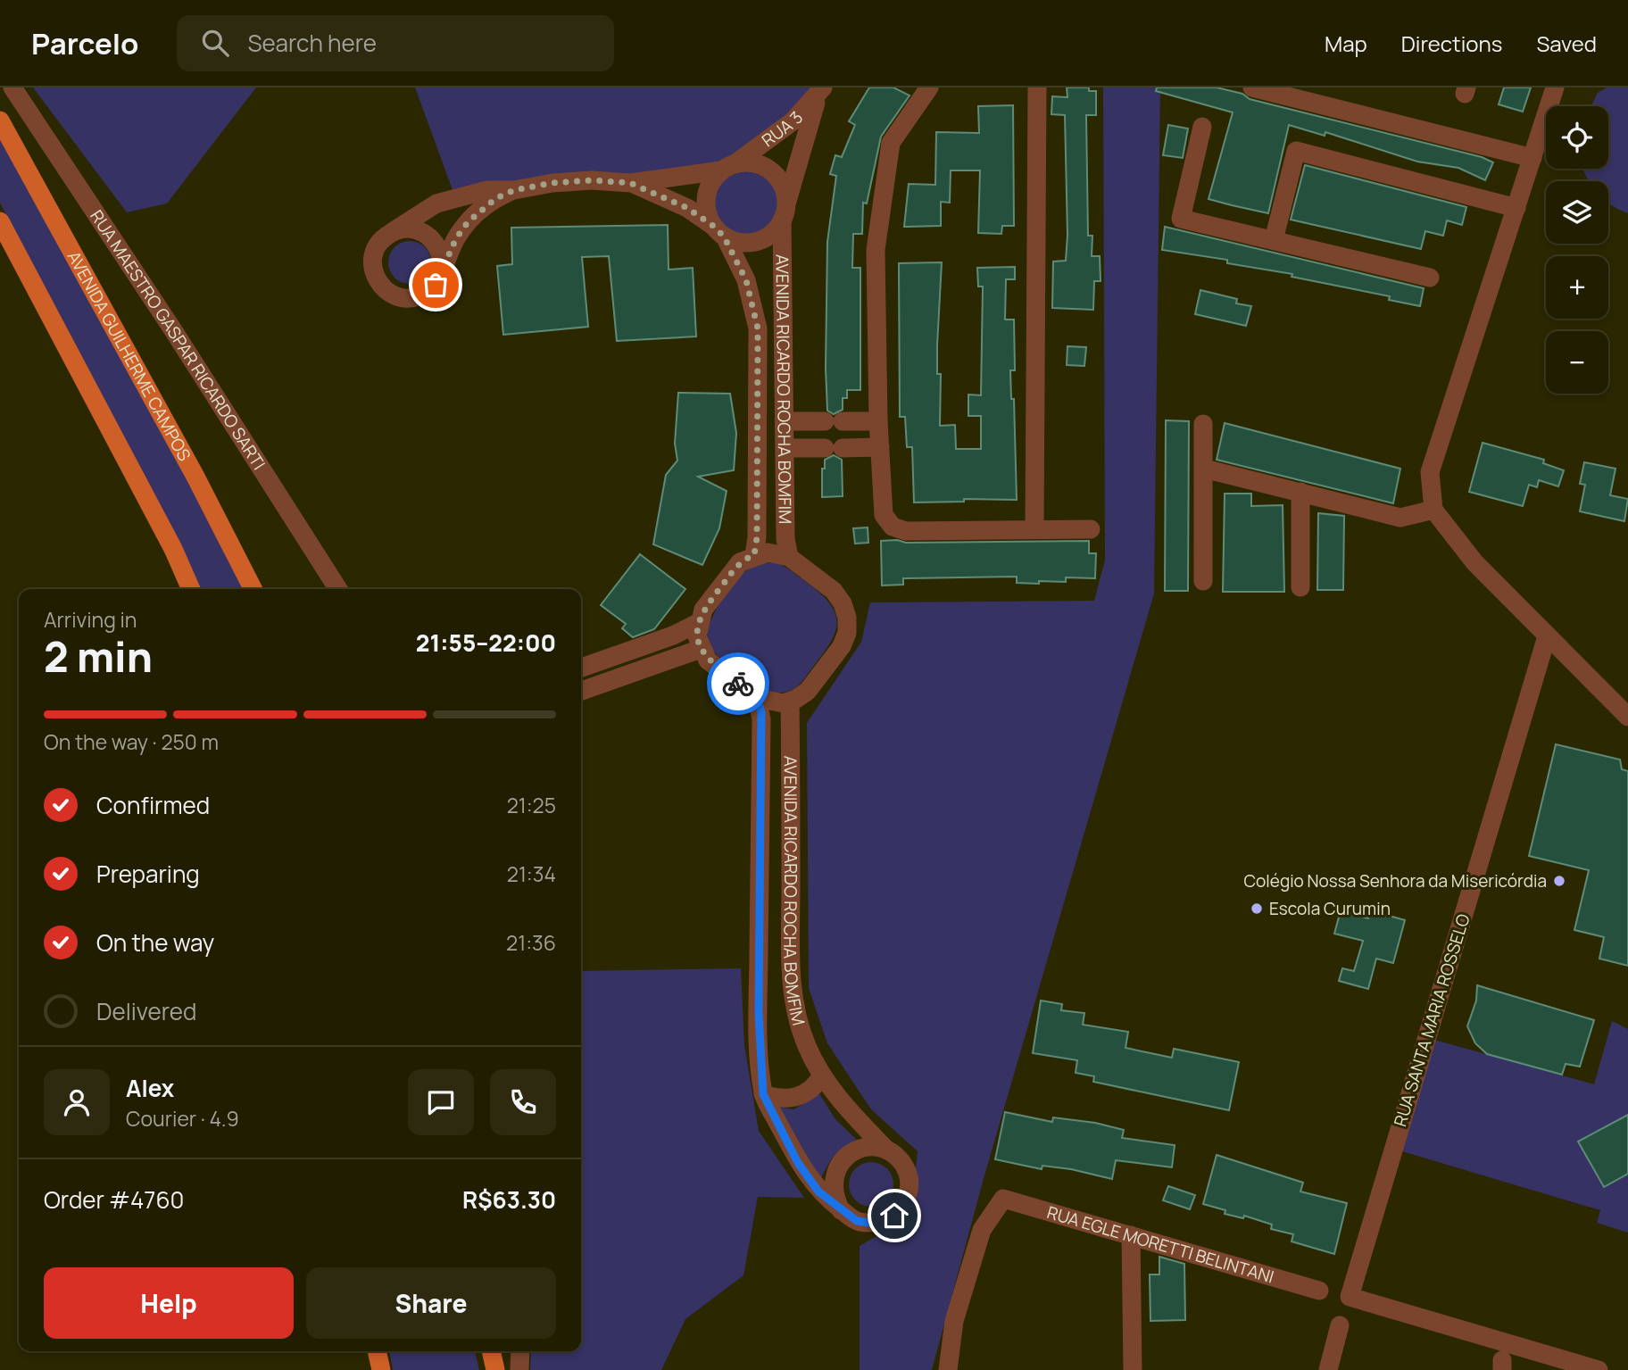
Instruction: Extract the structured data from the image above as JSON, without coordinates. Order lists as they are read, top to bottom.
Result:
{
  "streets": {
    "main road": ["AVENIDA GUILHERME CAMPOS"],
    "street": [
      "RUA 3",
      "RUA MAESTRO GASPAR RICARDO SARTI",
      "AVENIDA RICARDO ROCHA BOMFIM",
      "RUA SANTA MARIA ROSSELO",
      "RUA EGLE MORETTI BELINTANI"
    ]
  },
  "crossings": [
    ["RUA 3", "AVENIDA RICARDO ROCHA BOMFIM"]
  ],
  "places": ["Colégio Nossa Senhora da Misericórdia", "Escola Curumin"],
  "page": {
    "header": "Parcelo",
    "search": "Search here",
    "nav": ["Map", "Directions", "Saved"],
    "map_buttons": ["+", "−"],
    "heading": ["2 min", "Arriving in", "21:55–22:00"],
    "panel": [
      "Alex",
      "Courier · 4.9",
      "Order #4760",
      "R$63.30"
    ],
    "bar": "On the way · 250 m",
    "list": [
      ["Confirmed", "21:25"],
      ["Preparing", "21:34"],
      ["On the way", "21:36"],
      "Delivered"
    ],
    "buttons": ["Help", "Share"]
  }
}
